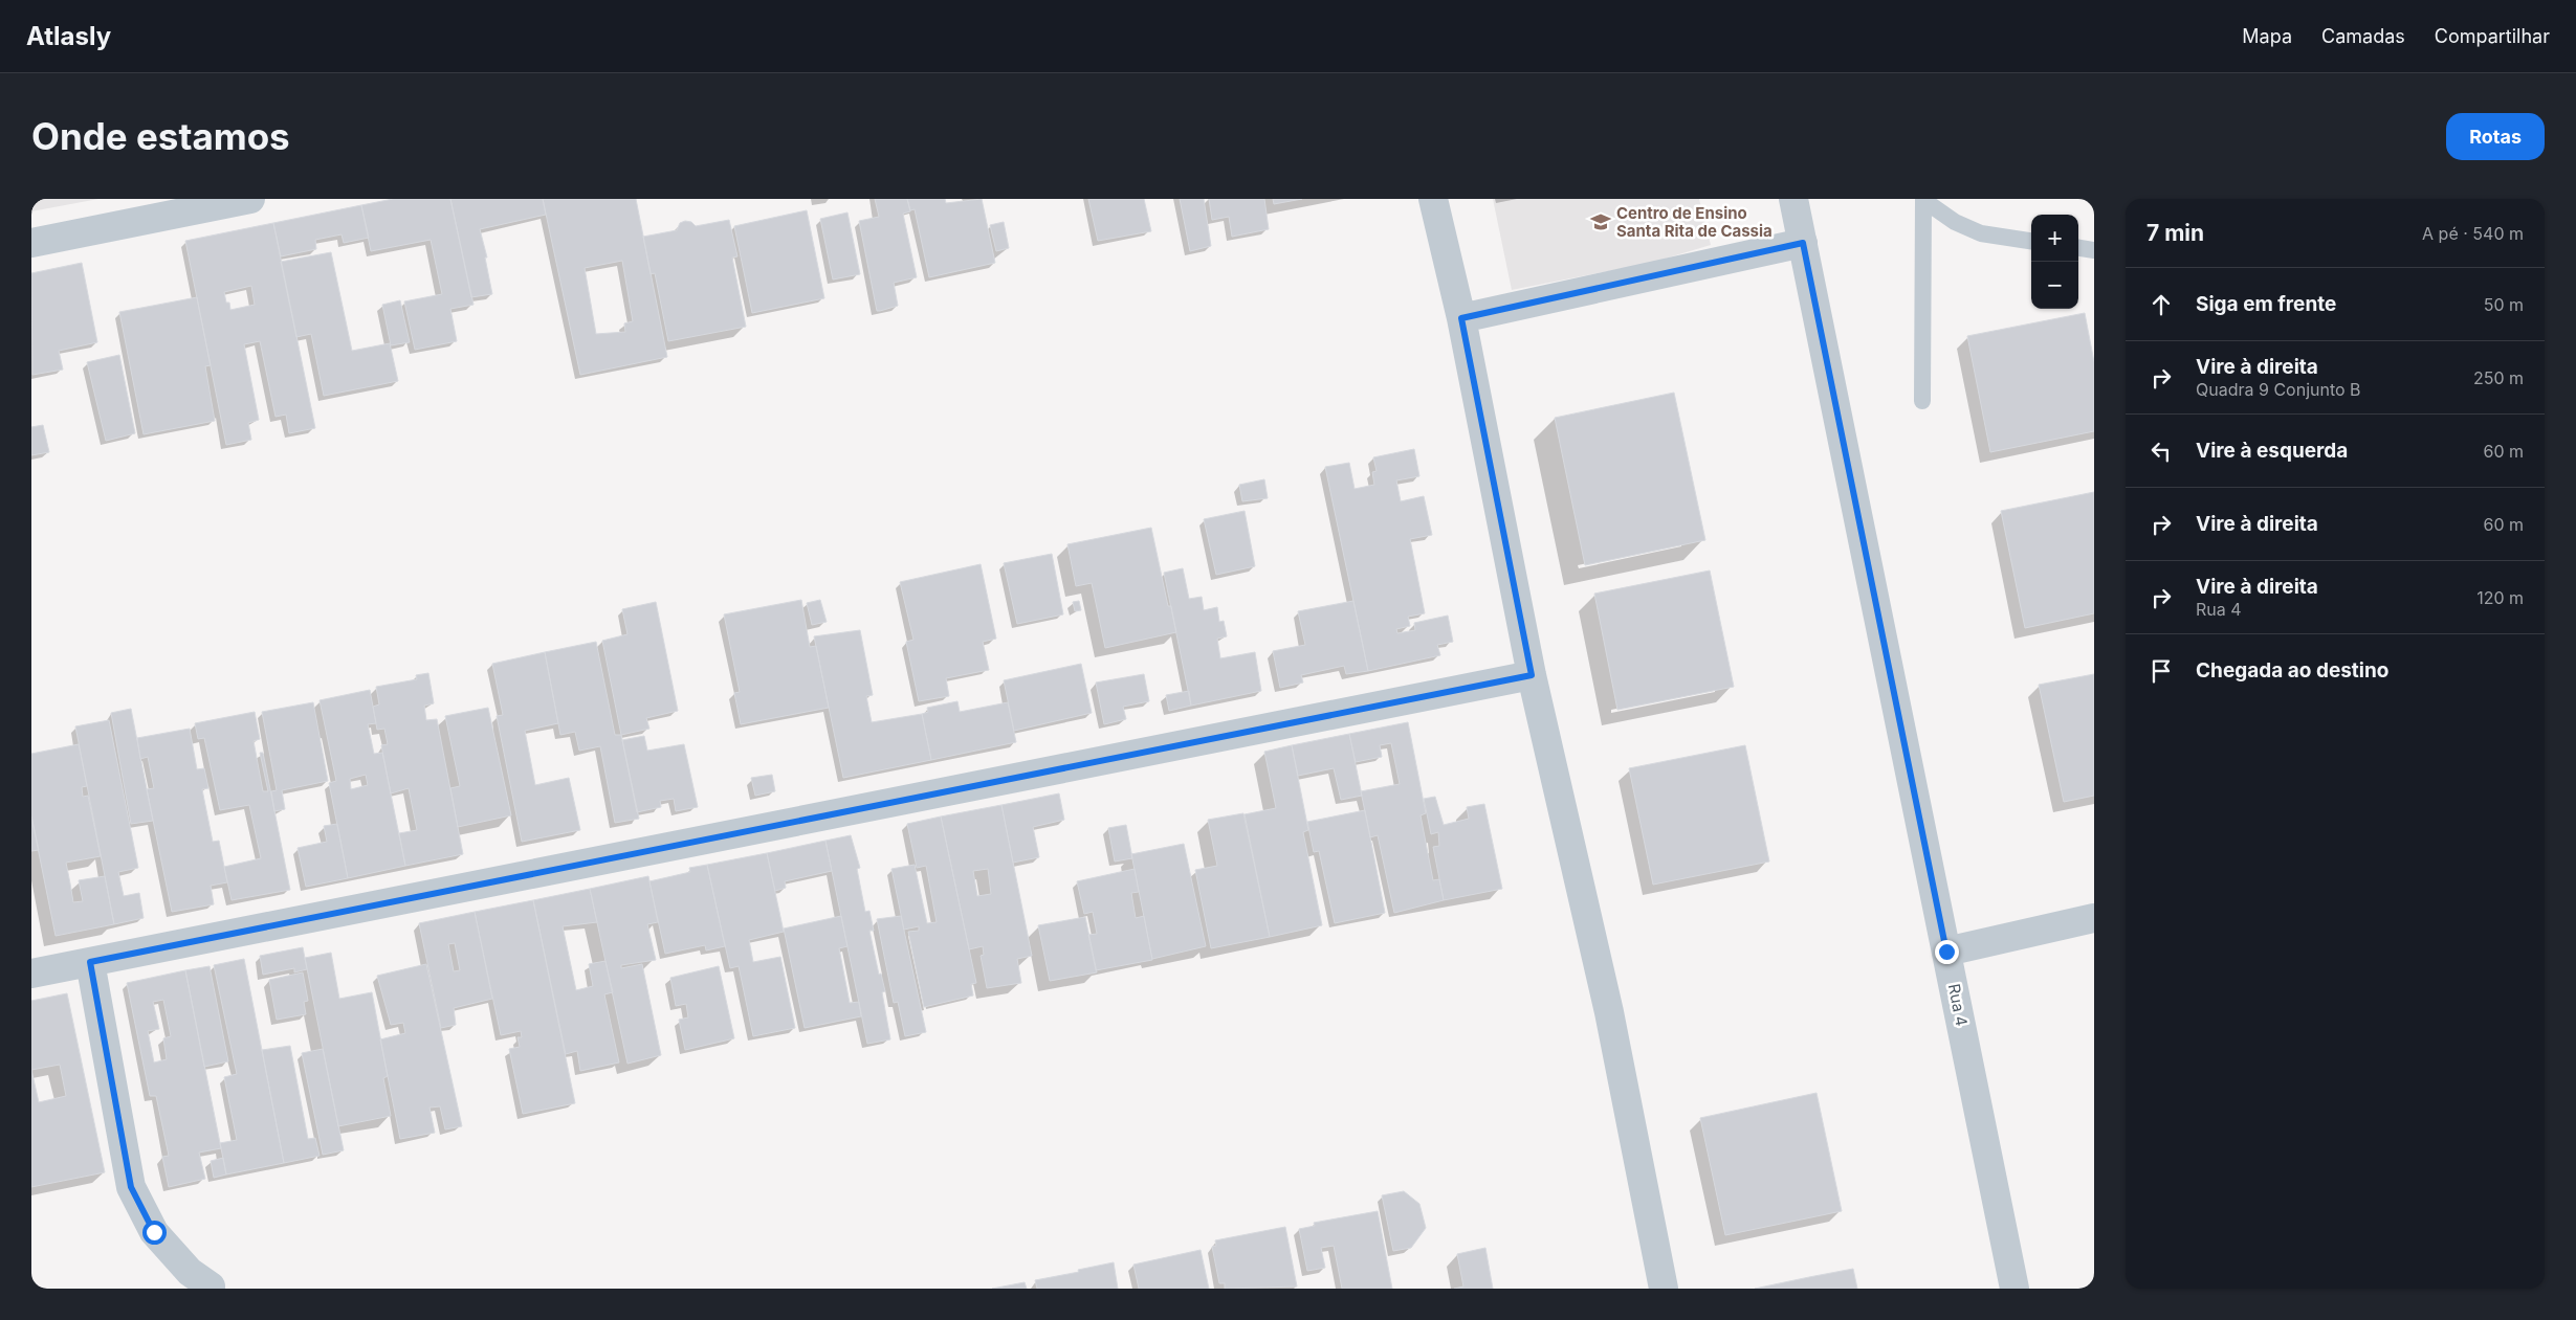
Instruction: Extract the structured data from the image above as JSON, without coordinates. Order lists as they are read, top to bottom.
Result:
{
  "streets": {
    "street": ["Rua 4"]
  },
  "places": {
    "school or university": ["Centro de Ensino Santa Rita de Cassia"]
  },
  "page": {
    "header": "Atlasly",
    "nav": ["Mapa", "Camadas", "Compartilhar"],
    "buttons": "Rotas",
    "title": "Onde estamos",
    "heading": ["7 min", "A pé · 540 m"],
    "map_buttons": ["+", "−"],
    "list": [
      ["Siga em frente", "50 m"],
      ["Vire à direita", "Quadra 9 Conjunto B", "250 m"],
      ["Vire à esquerda", "60 m"],
      ["Vire à direita", "60 m"],
      ["Vire à direita", "Rua 4", "120 m"],
      "Chegada ao destino"
    ]
  }
}
